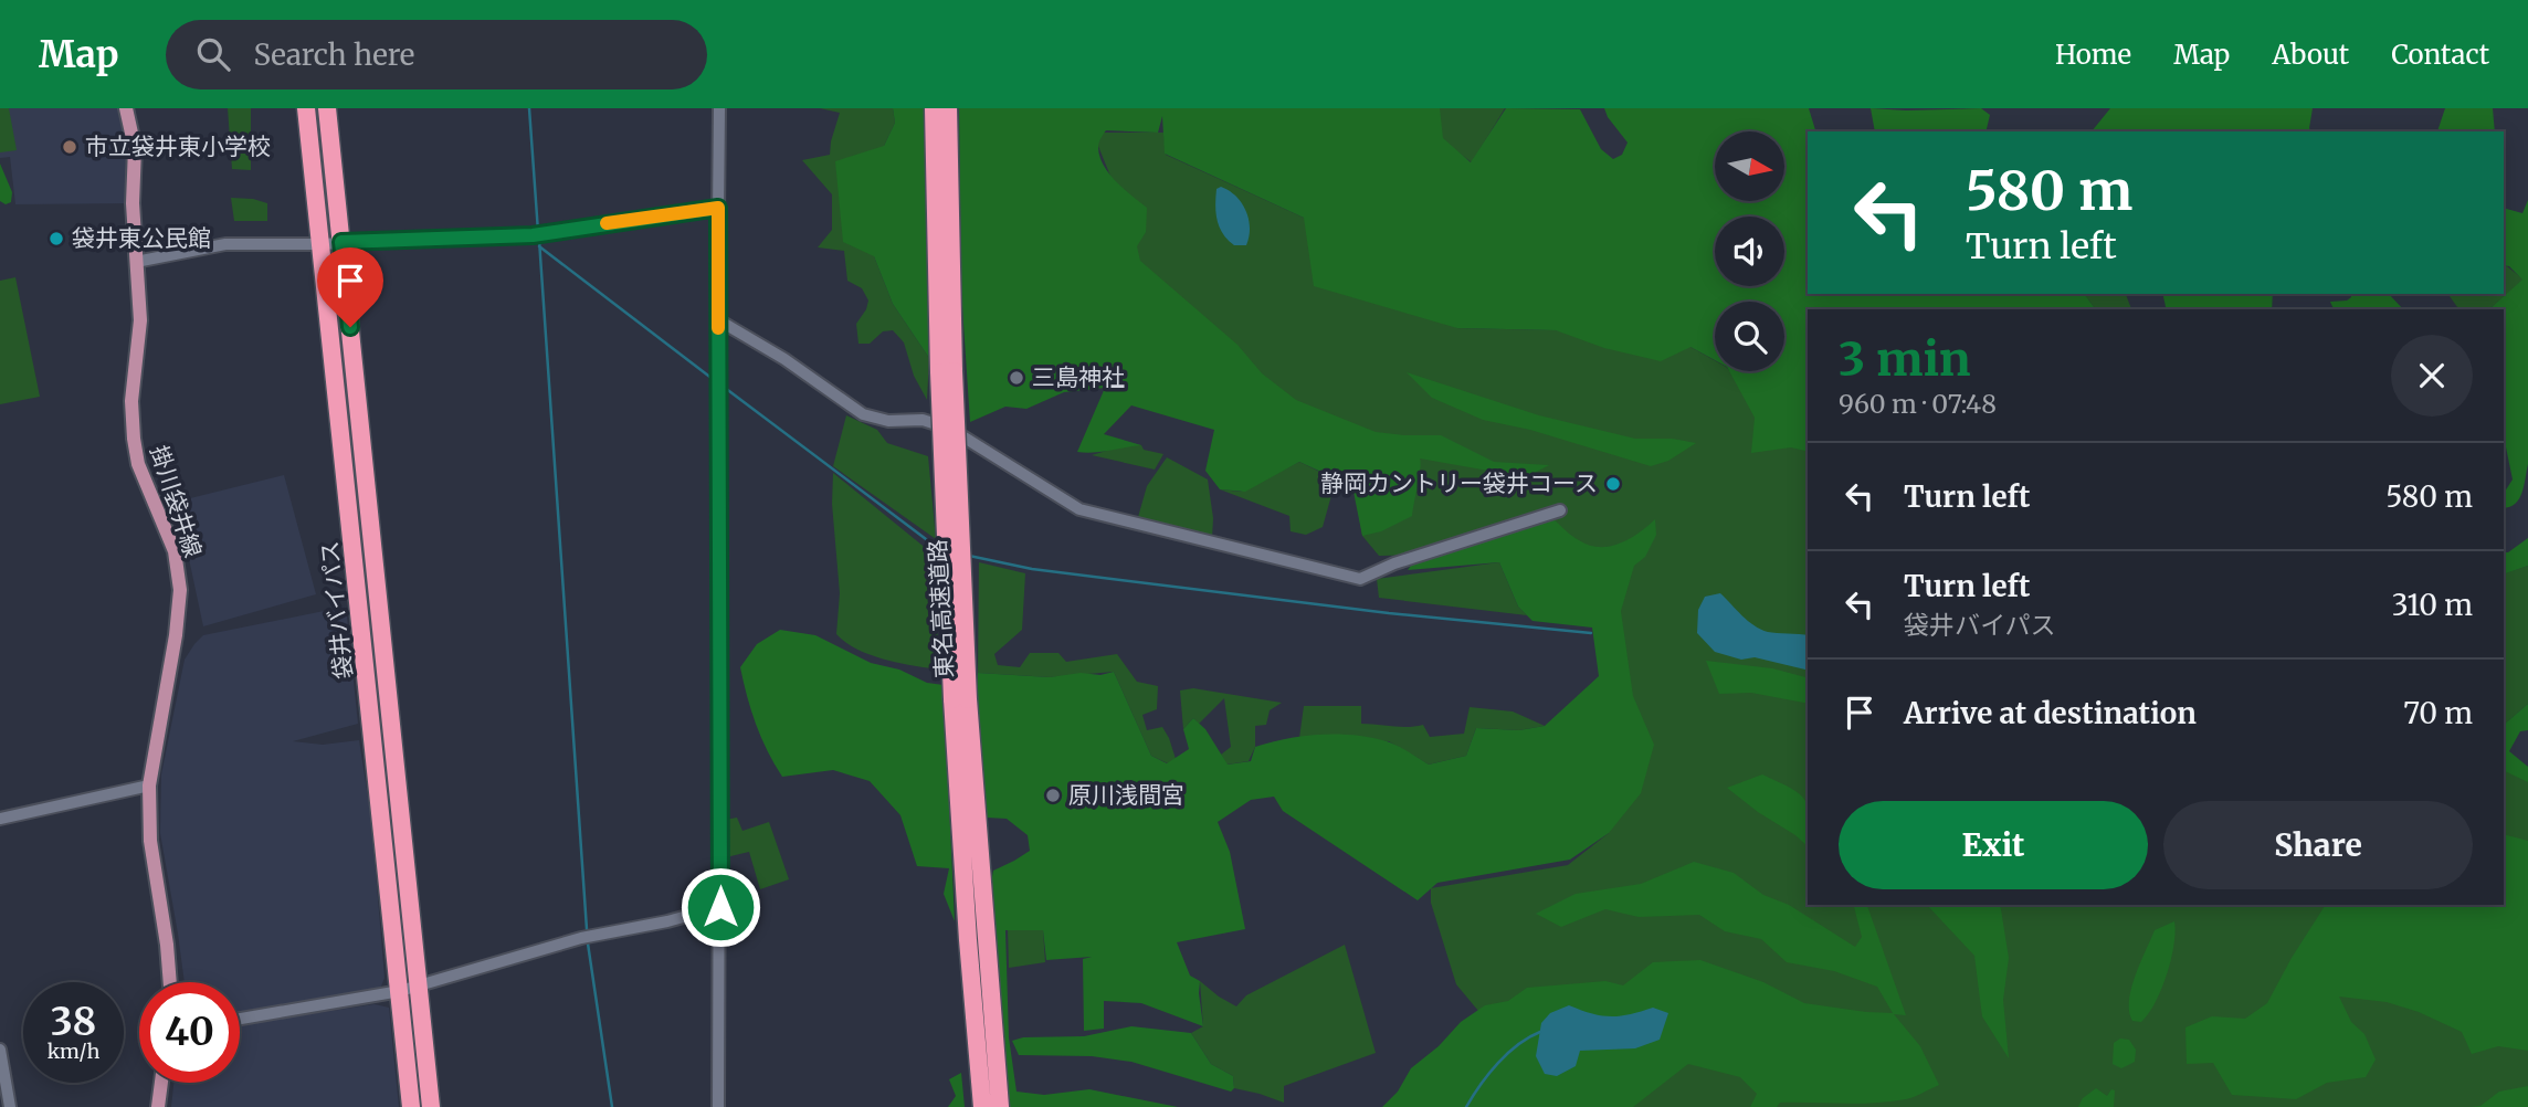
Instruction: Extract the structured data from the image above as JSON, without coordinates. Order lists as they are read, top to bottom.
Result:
{
  "streets": {
    "highway": ["東名高速道路", "袋井バイパス"],
    "main road": ["掛川袋井線"]
  },
  "places": [
    "市立袋井東小学校",
    "袋井東公民館",
    "三島神社",
    "静岡カントリー袋井コース",
    "原川浅間宮"
  ],
  "north": "right",
  "page": {
    "header": "Map",
    "search": "Search here",
    "nav": [
      "Home",
      "Map",
      "About",
      "Contact"
    ],
    "turn": ["580 m", "Turn left"],
    "heading": ["3 min", "960 m · 07:48"],
    "list": [
      {
        "name": "Turn left",
        "value": "580 m"
      },
      {
        "name": "Turn left",
        "note": "袋井バイパス",
        "value": "310 m"
      },
      {
        "name": "Arrive at destination",
        "value": "70 m"
      }
    ],
    "buttons": ["Exit", "Share"],
    "speed": "38 km/h",
    "limit": "40"
  }
}
